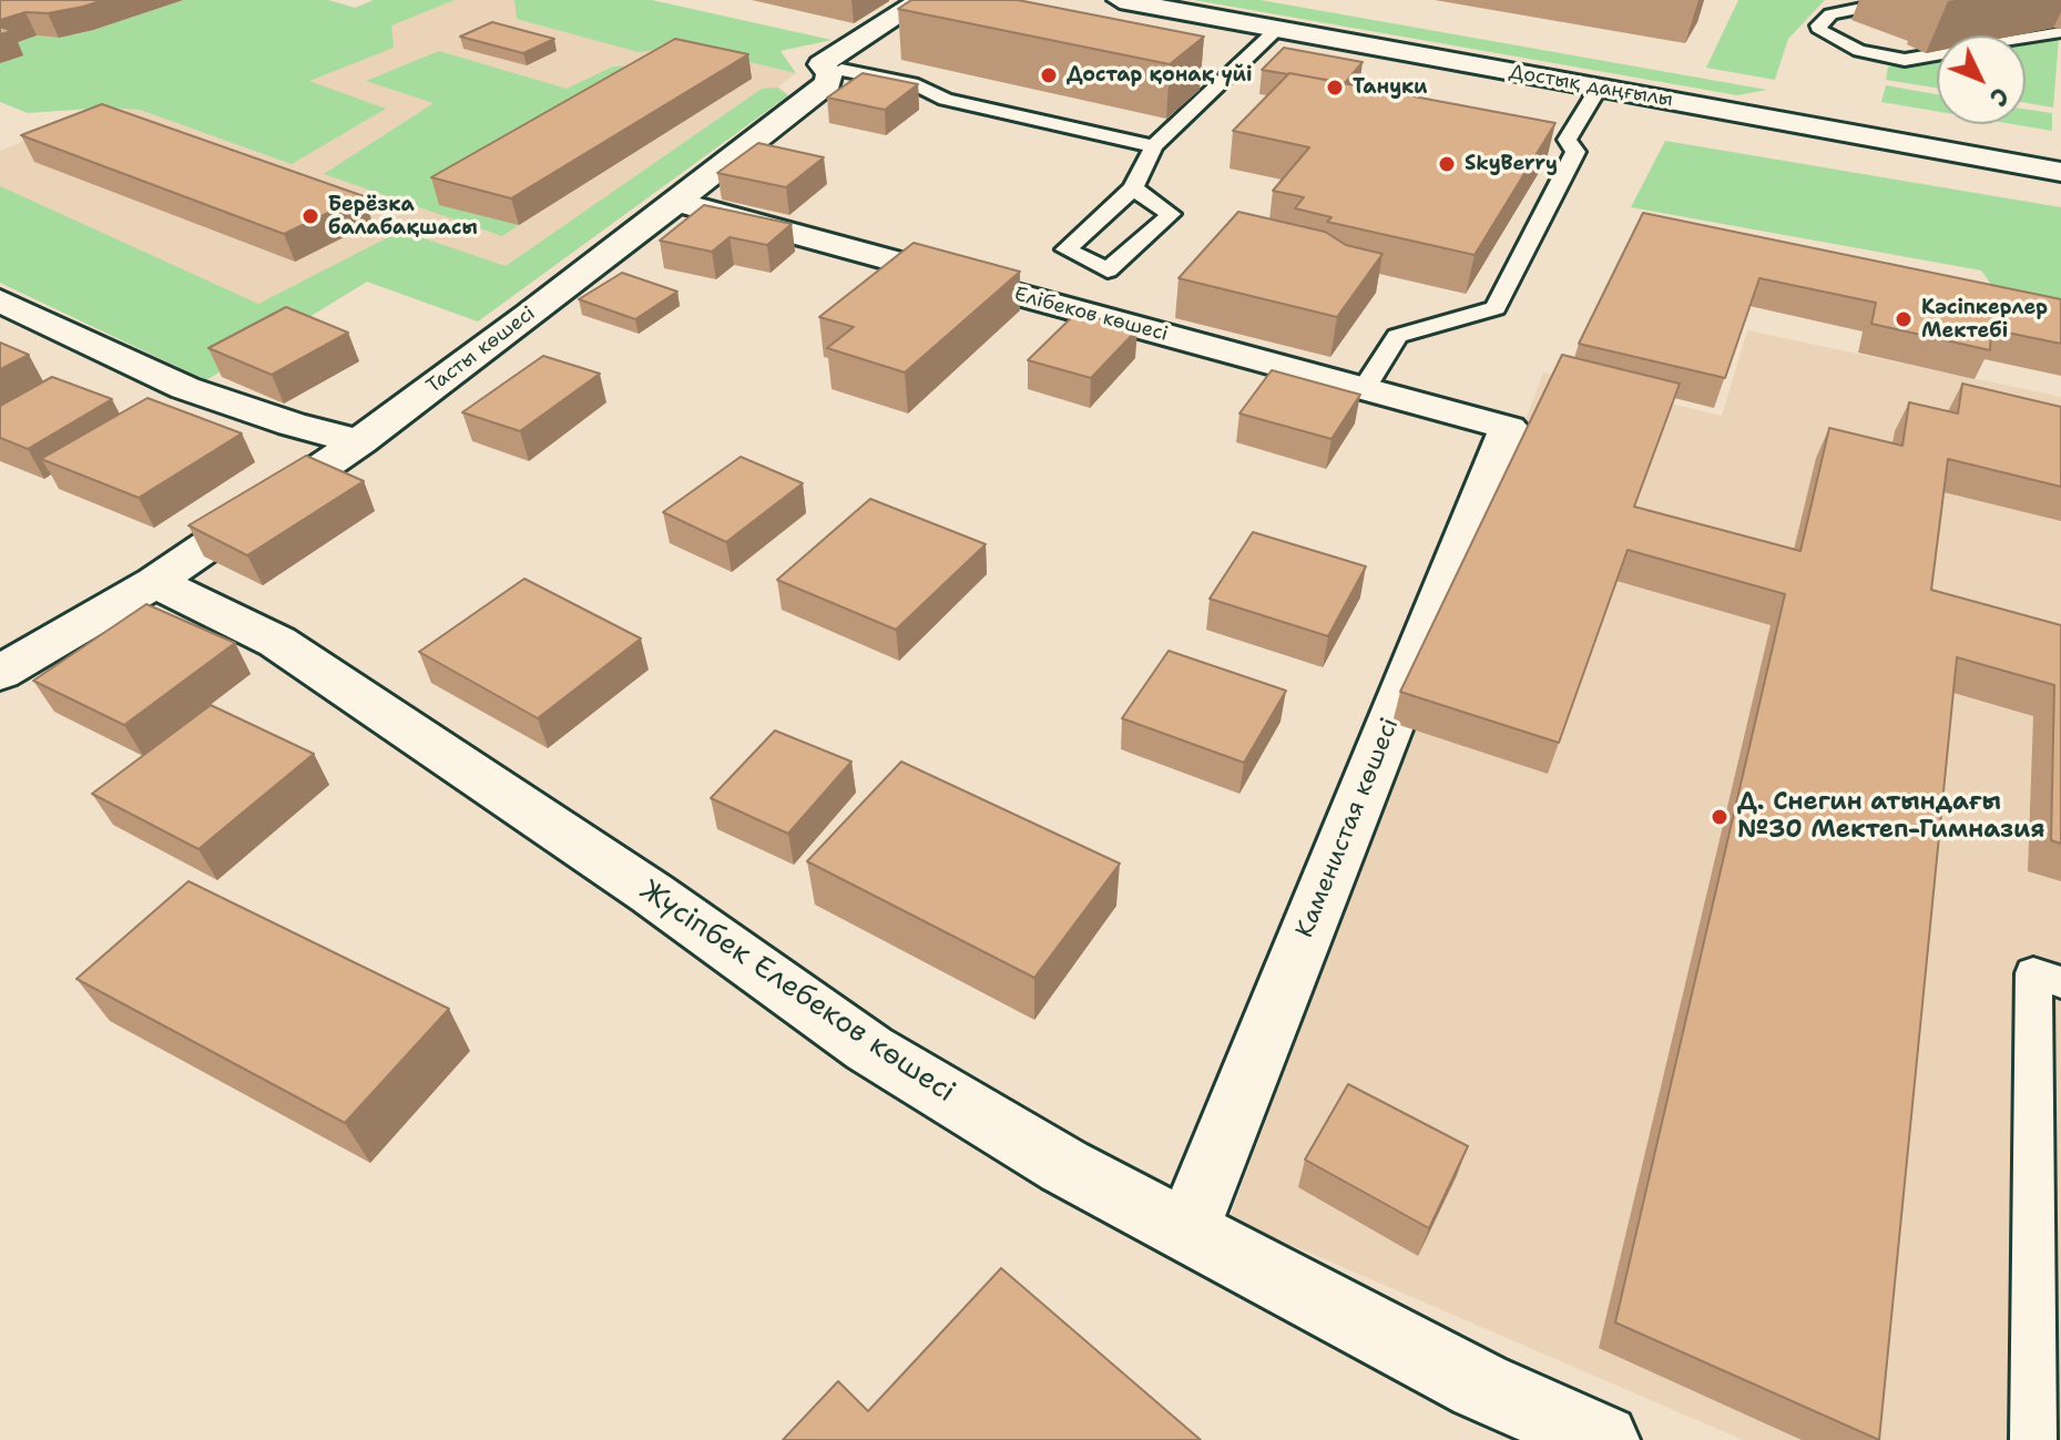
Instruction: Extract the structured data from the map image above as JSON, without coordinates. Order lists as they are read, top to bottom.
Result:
{
  "streets": {
    "street": [
      "Достық даңғылы",
      "Елібеков көшесі",
      "Тасты көшесі",
      "Каменистая көшесі",
      "Жүсіпбек Елебеков көшесі"
    ]
  },
  "crossings": [
    ["Елібеков көшесі", "Тасты көшесі"],
    ["Елібеков көшесі", "Каменистая көшесі"],
    ["Тасты көшесі", "Жүсіпбек Елебеков көшесі"],
    ["Каменистая көшесі", "Жүсіпбек Елебеков көшесі"]
  ],
  "places": [
    "Достар қонақ үйі",
    "Тануки",
    "SkyBerry",
    "Берёзка балабақшасы",
    "Кәсіпкерлер Мектебі",
    "Д. Снегин атындағы №30 Мектеп-Гимназия"
  ],
  "north": "bottom right"
}
